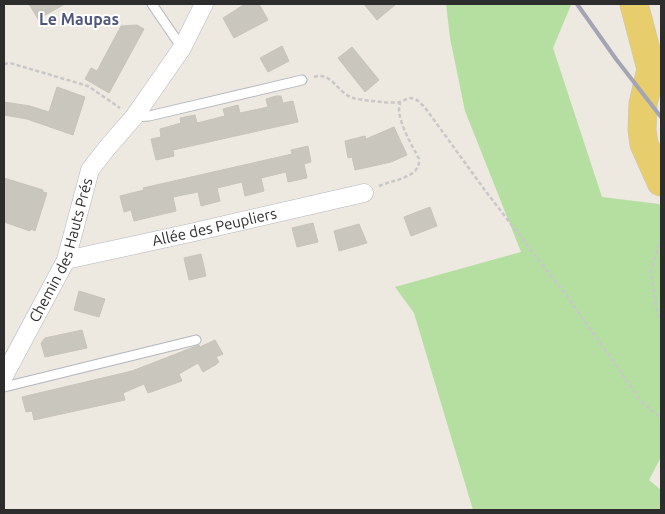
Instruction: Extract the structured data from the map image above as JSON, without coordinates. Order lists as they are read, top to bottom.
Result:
{
  "streets": {
    "street": ["Allée des Peupliers", "Chemin des Hauts Prés"]
  },
  "crossings": [
    ["Allée des Peupliers", "Chemin des Hauts Prés"]
  ],
  "districts": ["Le Maupas"]
}
